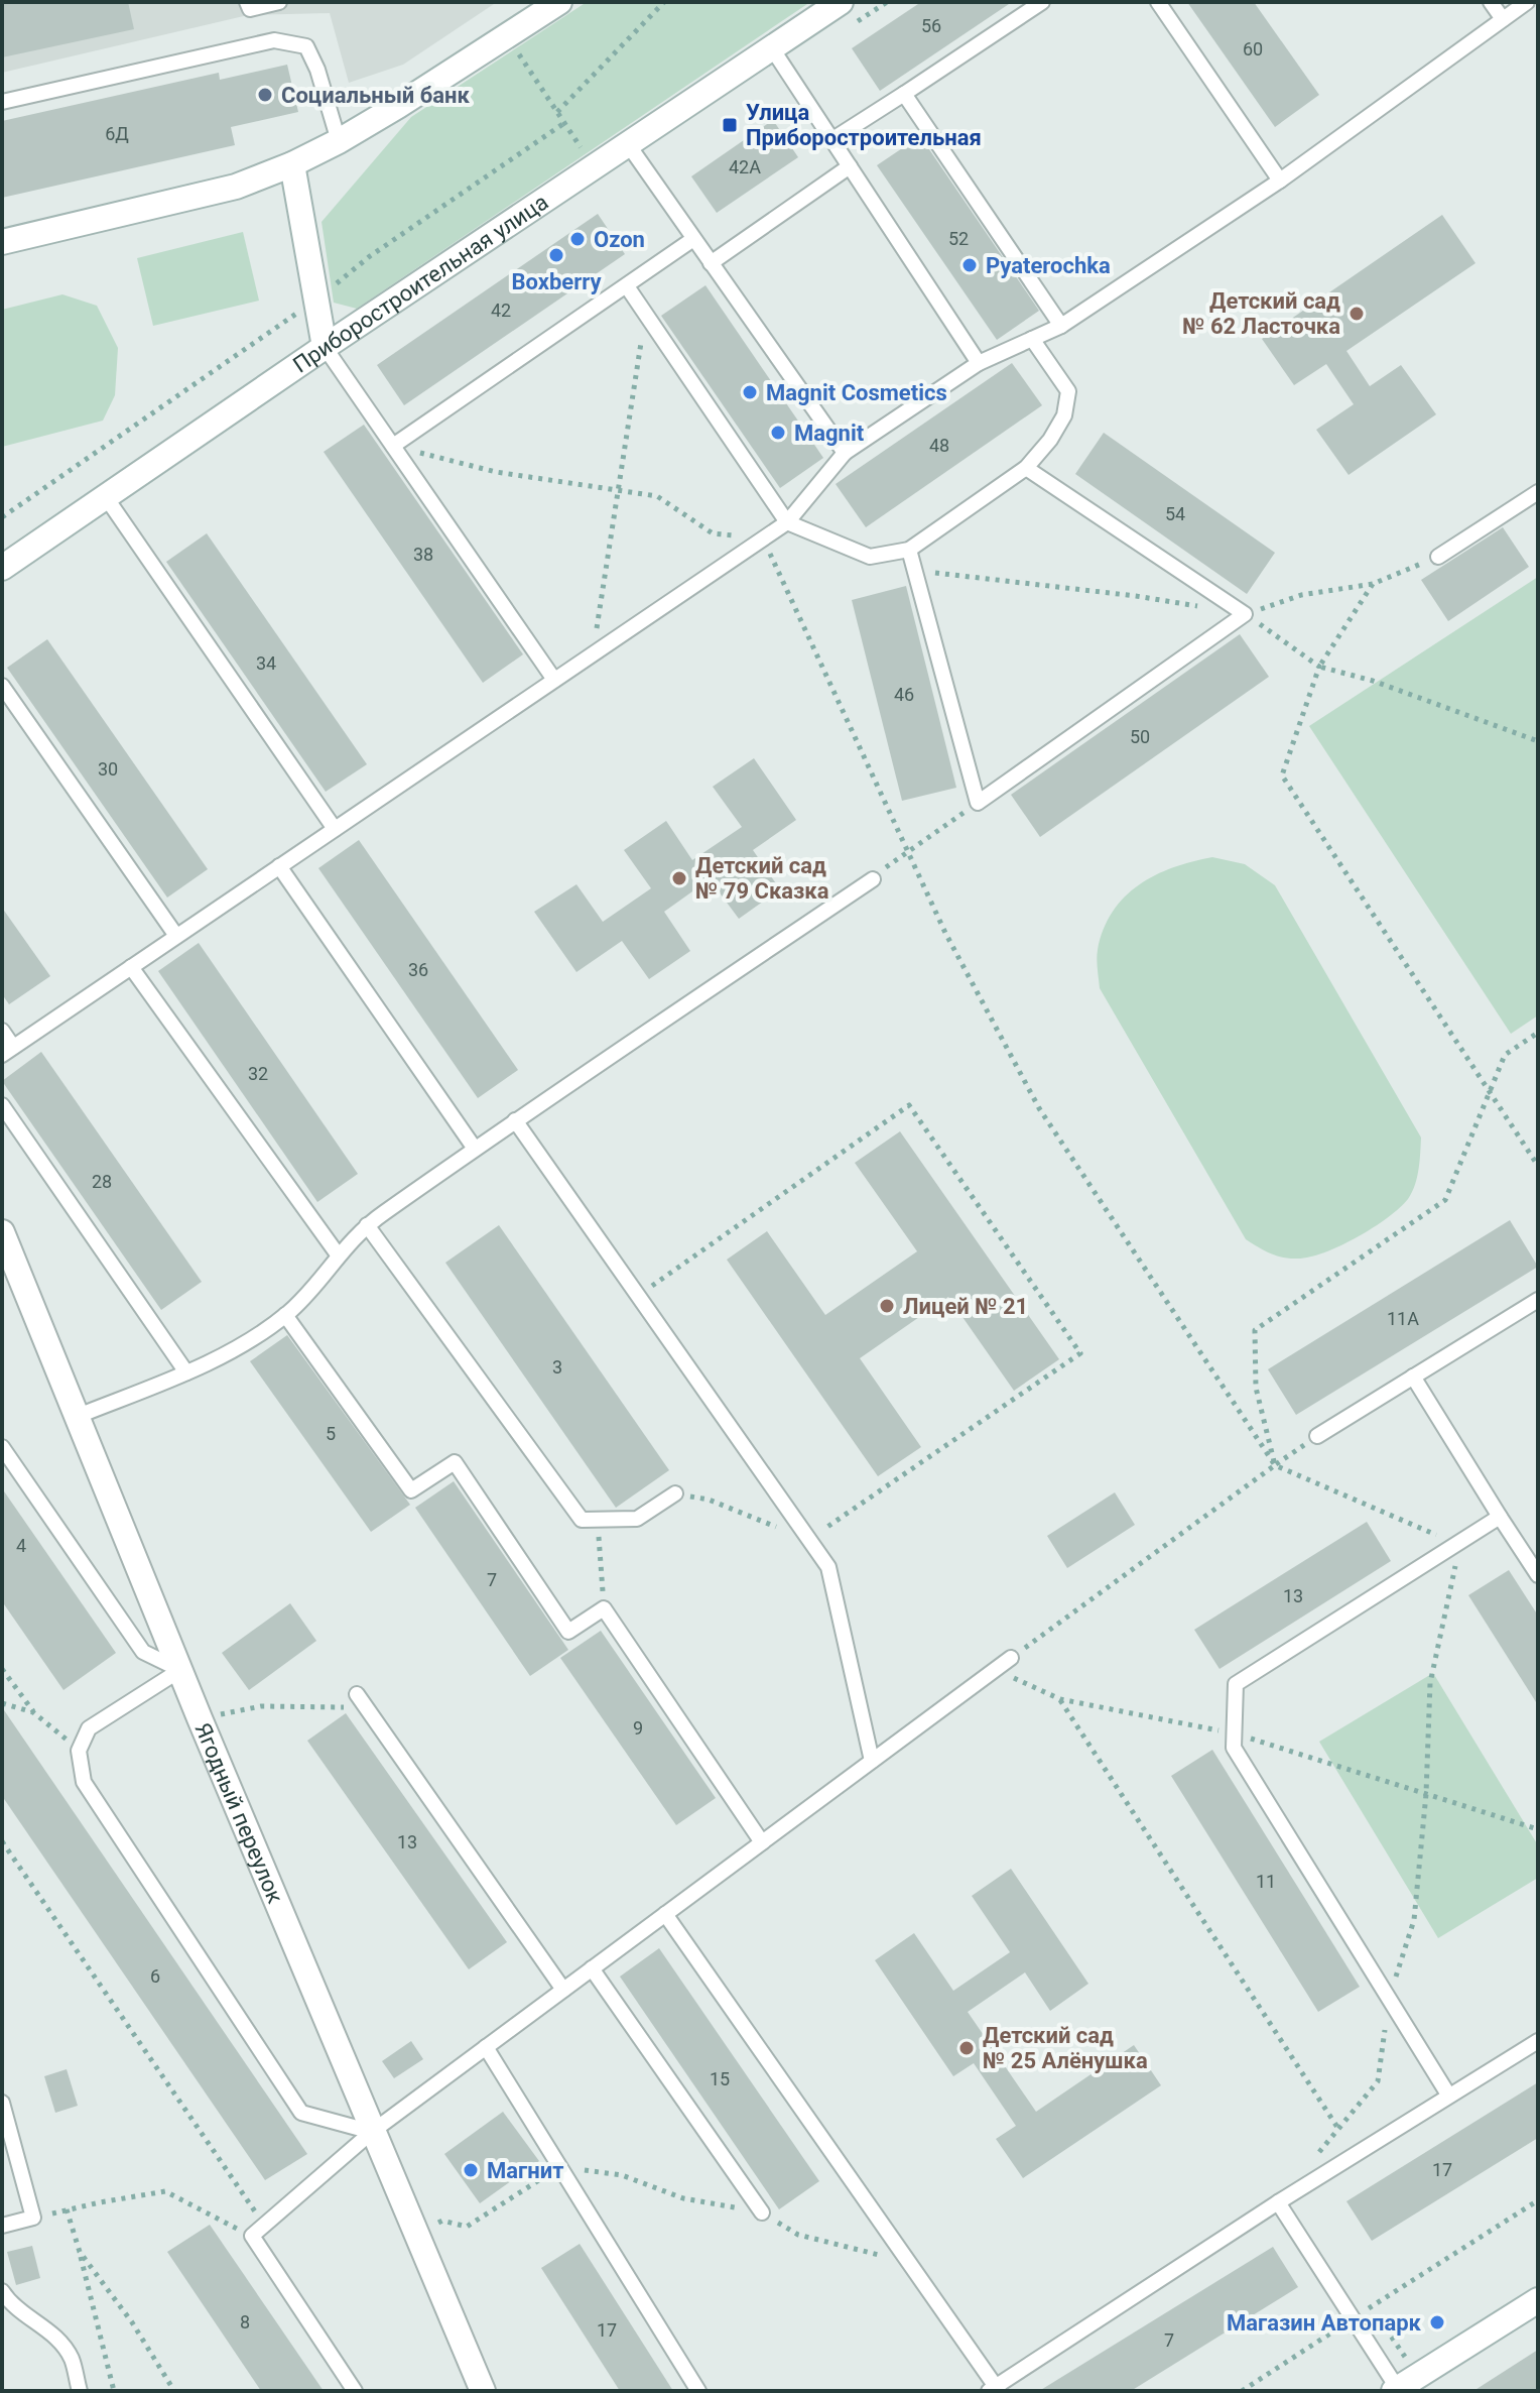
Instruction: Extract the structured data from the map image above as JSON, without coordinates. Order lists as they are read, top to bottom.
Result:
{
  "streets": {
    "main road": ["Приборостроительная улица", "Ягодный переулок"]
  },
  "places": {
    "other": [
      "Социальный банк",
      "Ozon",
      "Boxberry",
      "Pyaterochka",
      "Детский сад № 62 Ласточка",
      "Magnit Cosmetics",
      "Magnit",
      "Детский сад № 79 Сказка",
      "Лицей № 21",
      "Детский сад № 25 Алёнушка",
      "Магнит",
      "Магазин Автопарк"
    ],
    "transit": ["Улица Приборостроительная"]
  },
  "house_numbers": [
    "56",
    "60",
    "6Д",
    "42А",
    "52",
    "42",
    "48",
    "54",
    "38",
    "34",
    "46",
    "50",
    "30",
    "36",
    "32",
    "28",
    "11А",
    "3",
    "5",
    "4",
    "7",
    "13",
    "9",
    "13",
    "11",
    "6",
    "15",
    "17",
    "8",
    "17",
    "7"
  ]
}
